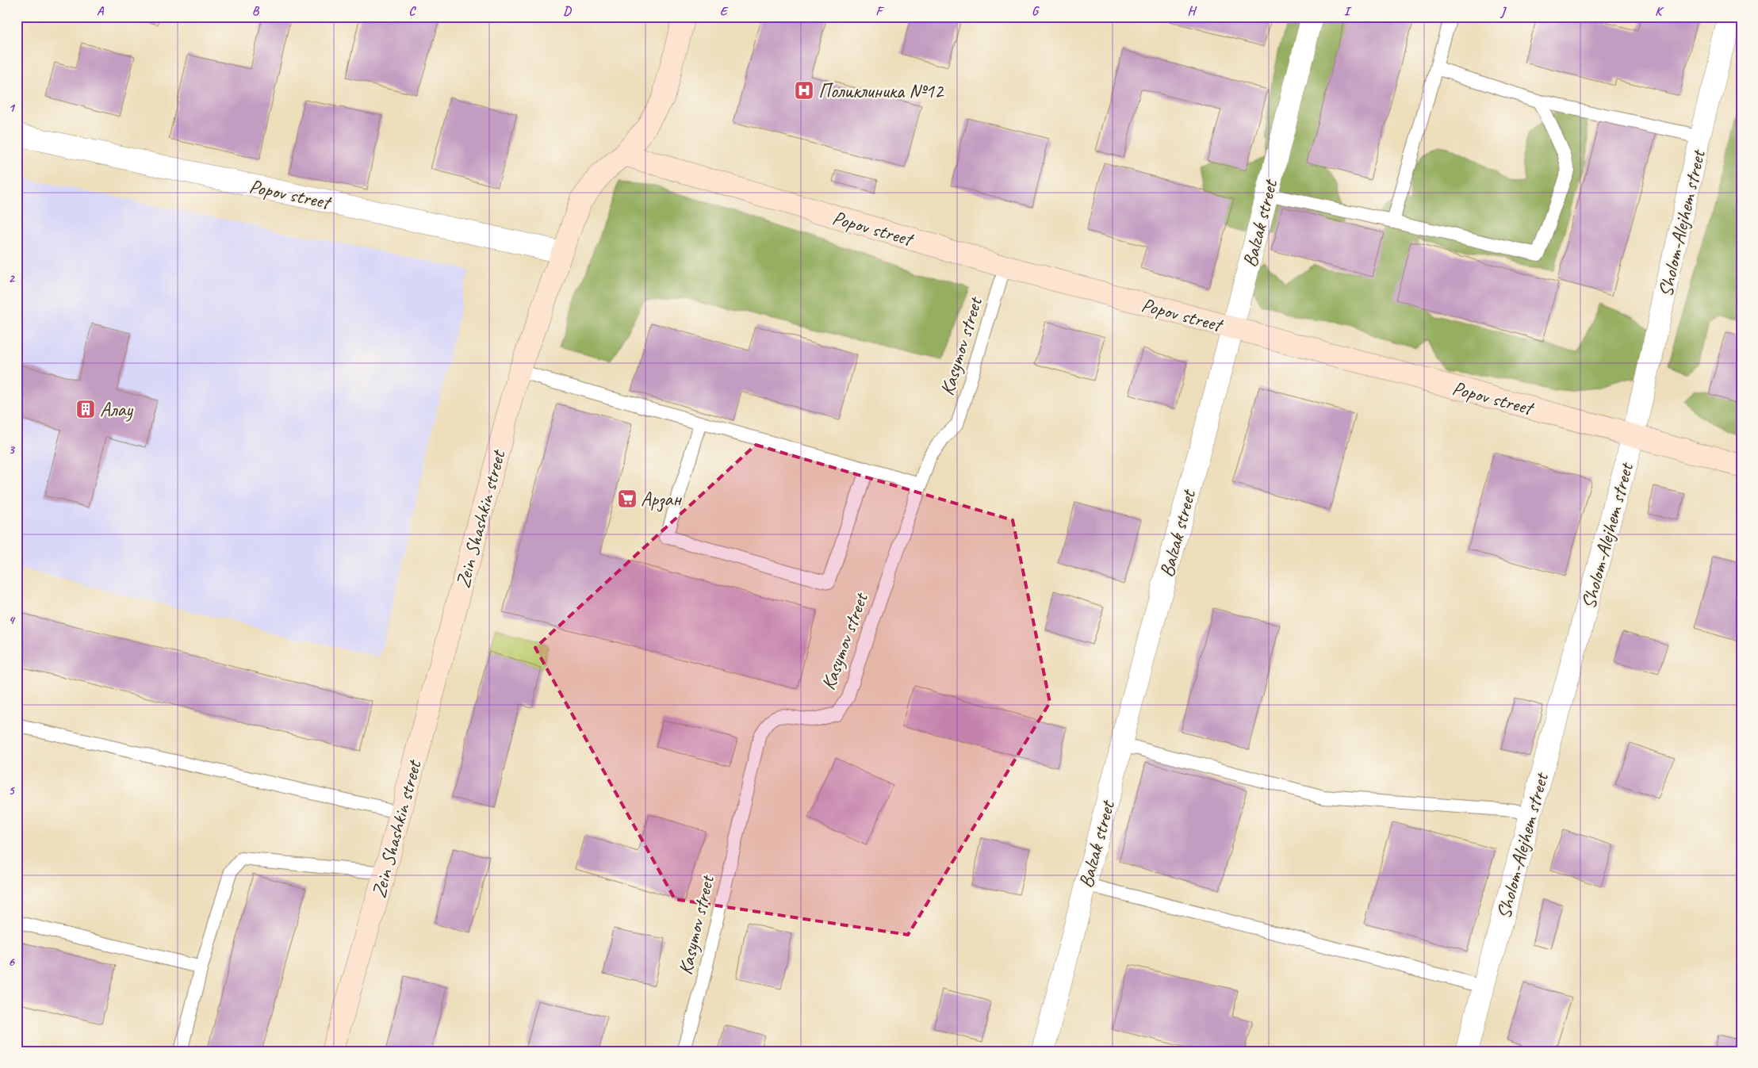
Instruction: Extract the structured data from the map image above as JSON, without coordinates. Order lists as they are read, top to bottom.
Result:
{
  "streets": {
    "street": [
      "Popov street",
      "Balzak street",
      "Sholom-Alejhem street",
      "Zein Shashkin street"
    ],
    "lane": ["Kasymov street"]
  },
  "crossings": [
    ["Popov street", "Balzak street"],
    ["Popov street", "Sholom-Alejhem street"],
    ["Popov street", "Kasymov street"],
    ["Popov street", "Zein Shashkin street"]
  ],
  "places": {
    "hospital": ["Поликлиника №12"],
    "building": ["Алау"],
    "supermarket": ["Арзан"]
  },
  "grid": {
    "columns": [
      "A",
      "B",
      "C",
      "D",
      "E",
      "F",
      "G",
      "H",
      "I",
      "J",
      "K"
    ],
    "rows": [
      "1",
      "2",
      "3",
      "4",
      "5",
      "6"
    ]
  }
}
